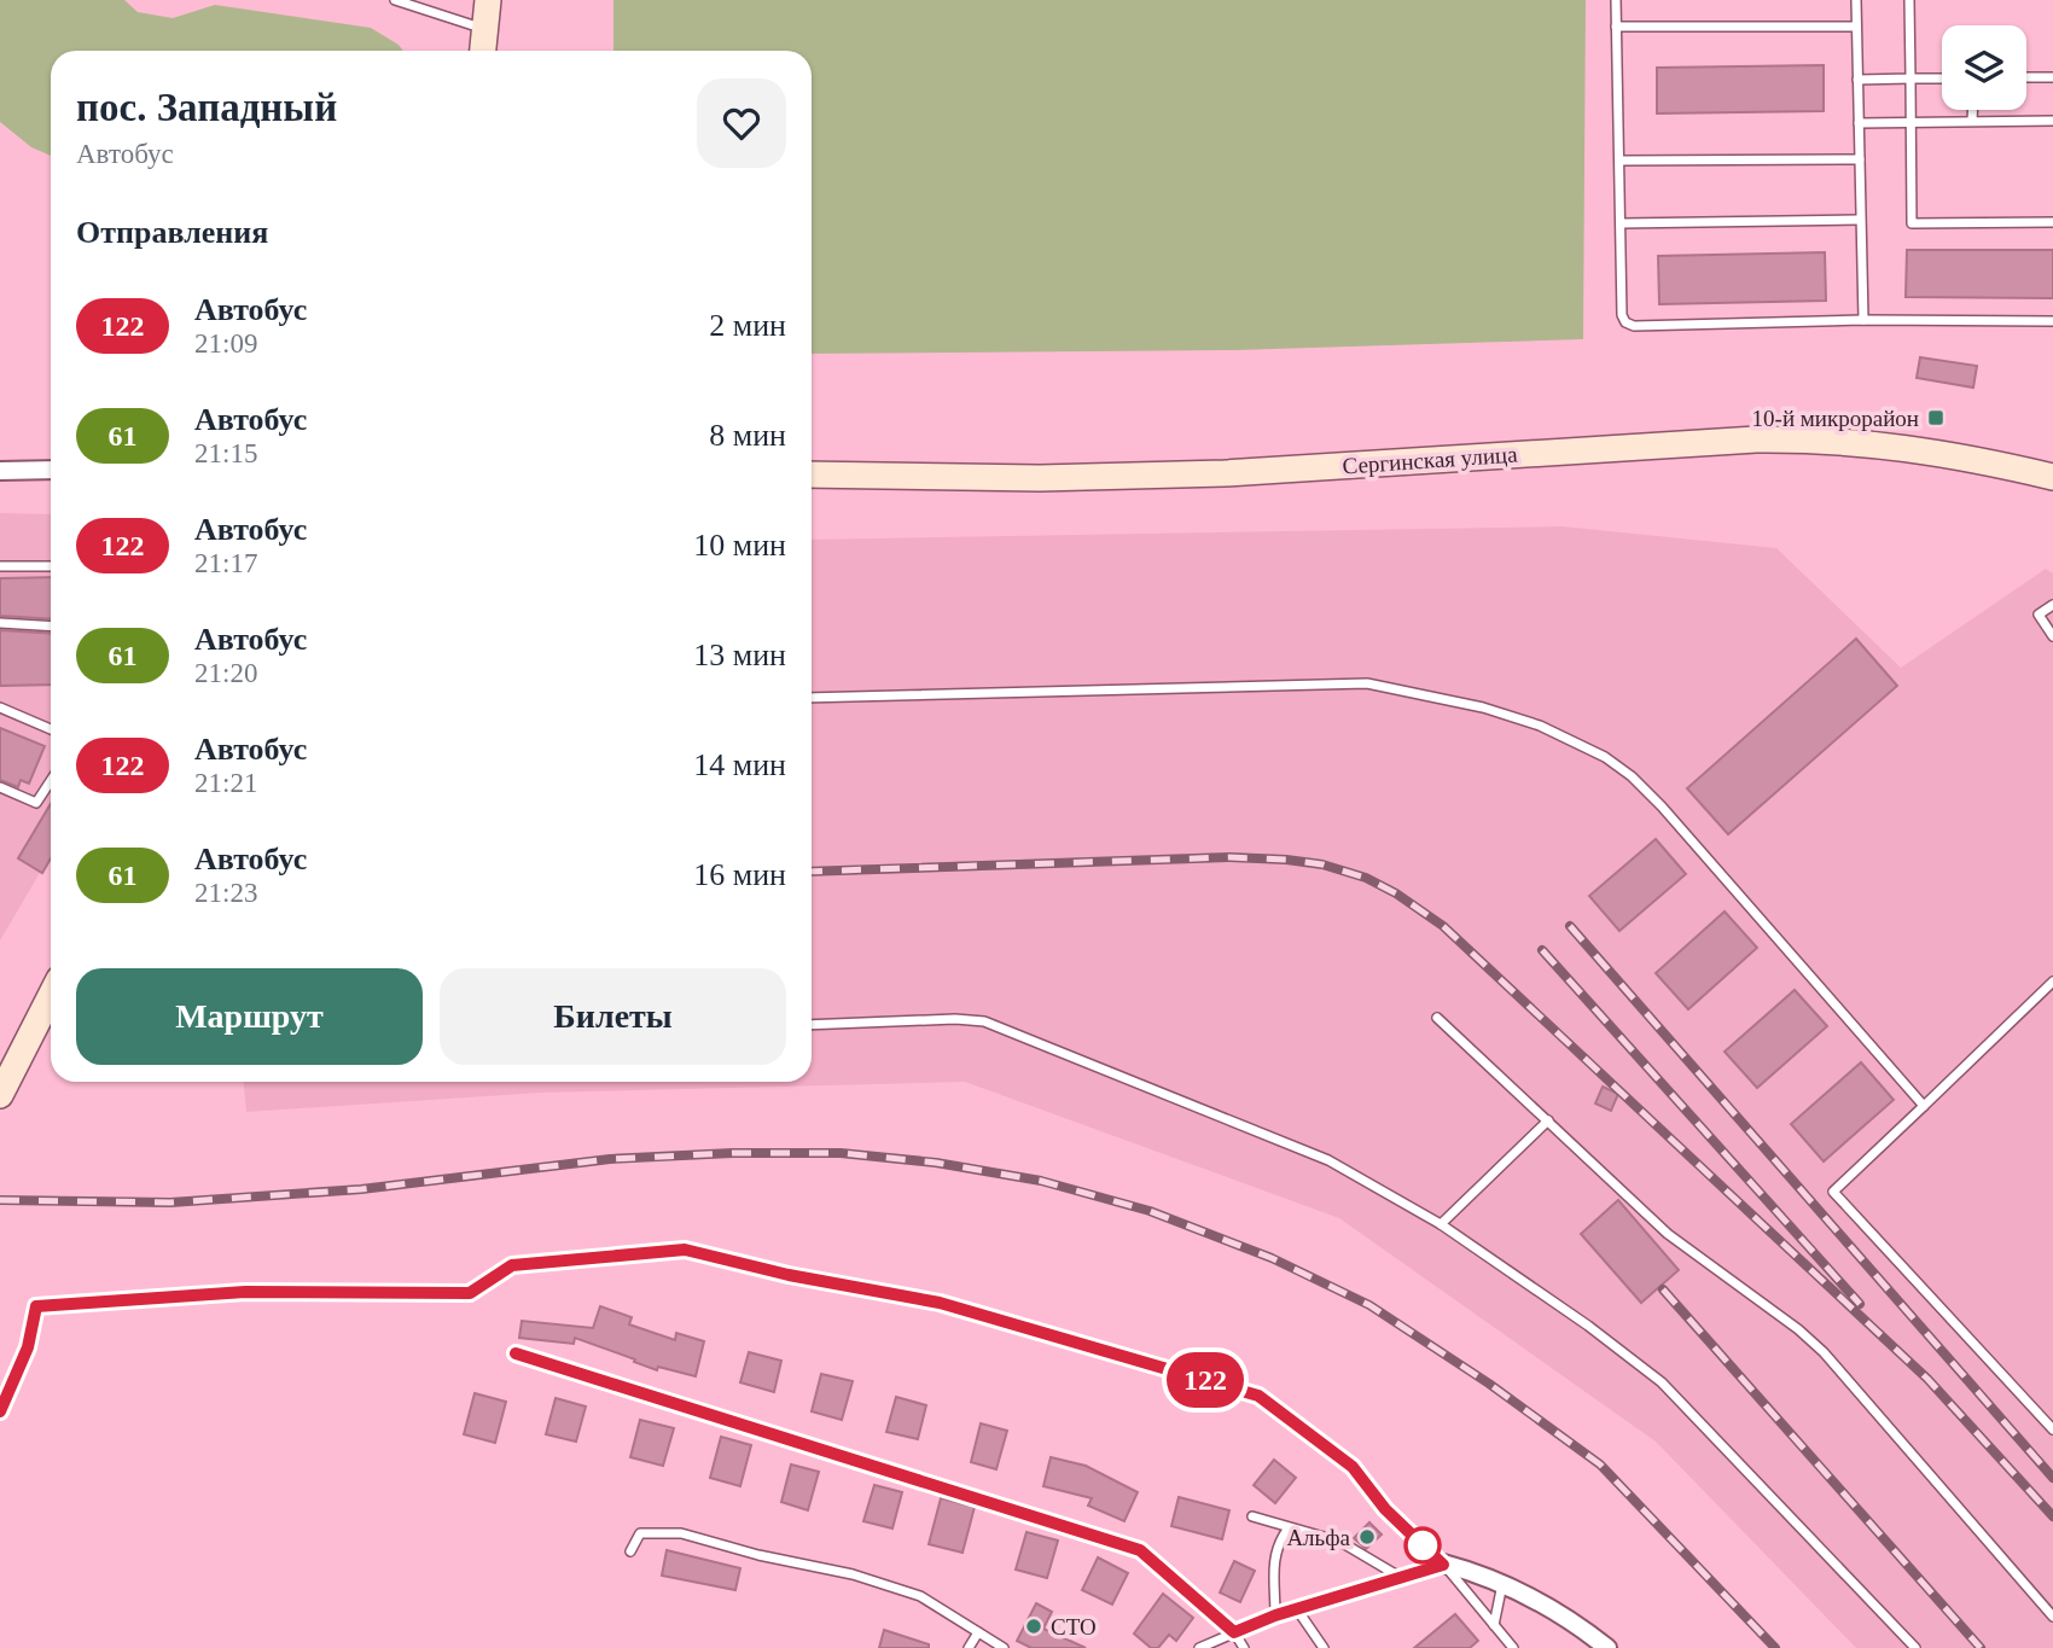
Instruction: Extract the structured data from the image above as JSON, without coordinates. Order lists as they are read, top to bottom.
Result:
{
  "streets": {
    "main road": ["Сергинская улица"]
  },
  "places": {
    "transit": ["10-й микрорайон"],
    "other": ["Альфа", "СТО"]
  },
  "lines": ["bus line 122"],
  "page": {
    "on_map": "122",
    "heading": [
      ["пос. Западный", "Автобус"],
      "Отправления"
    ],
    "list": [
      {
        "mark": "122",
        "name": "Автобус",
        "note": "21:09",
        "value": "2 мин"
      },
      {
        "mark": "61",
        "name": "Автобус",
        "note": "21:15",
        "value": "8 мин"
      },
      {
        "mark": "122",
        "name": "Автобус",
        "note": "21:17",
        "value": "10 мин"
      },
      {
        "mark": "61",
        "name": "Автобус",
        "note": "21:20",
        "value": "13 мин"
      },
      {
        "mark": "122",
        "name": "Автобус",
        "note": "21:21",
        "value": "14 мин"
      },
      {
        "mark": "61",
        "name": "Автобус",
        "note": "21:23",
        "value": "16 мин"
      }
    ],
    "buttons": ["Маршрут", "Билеты"]
  }
}
